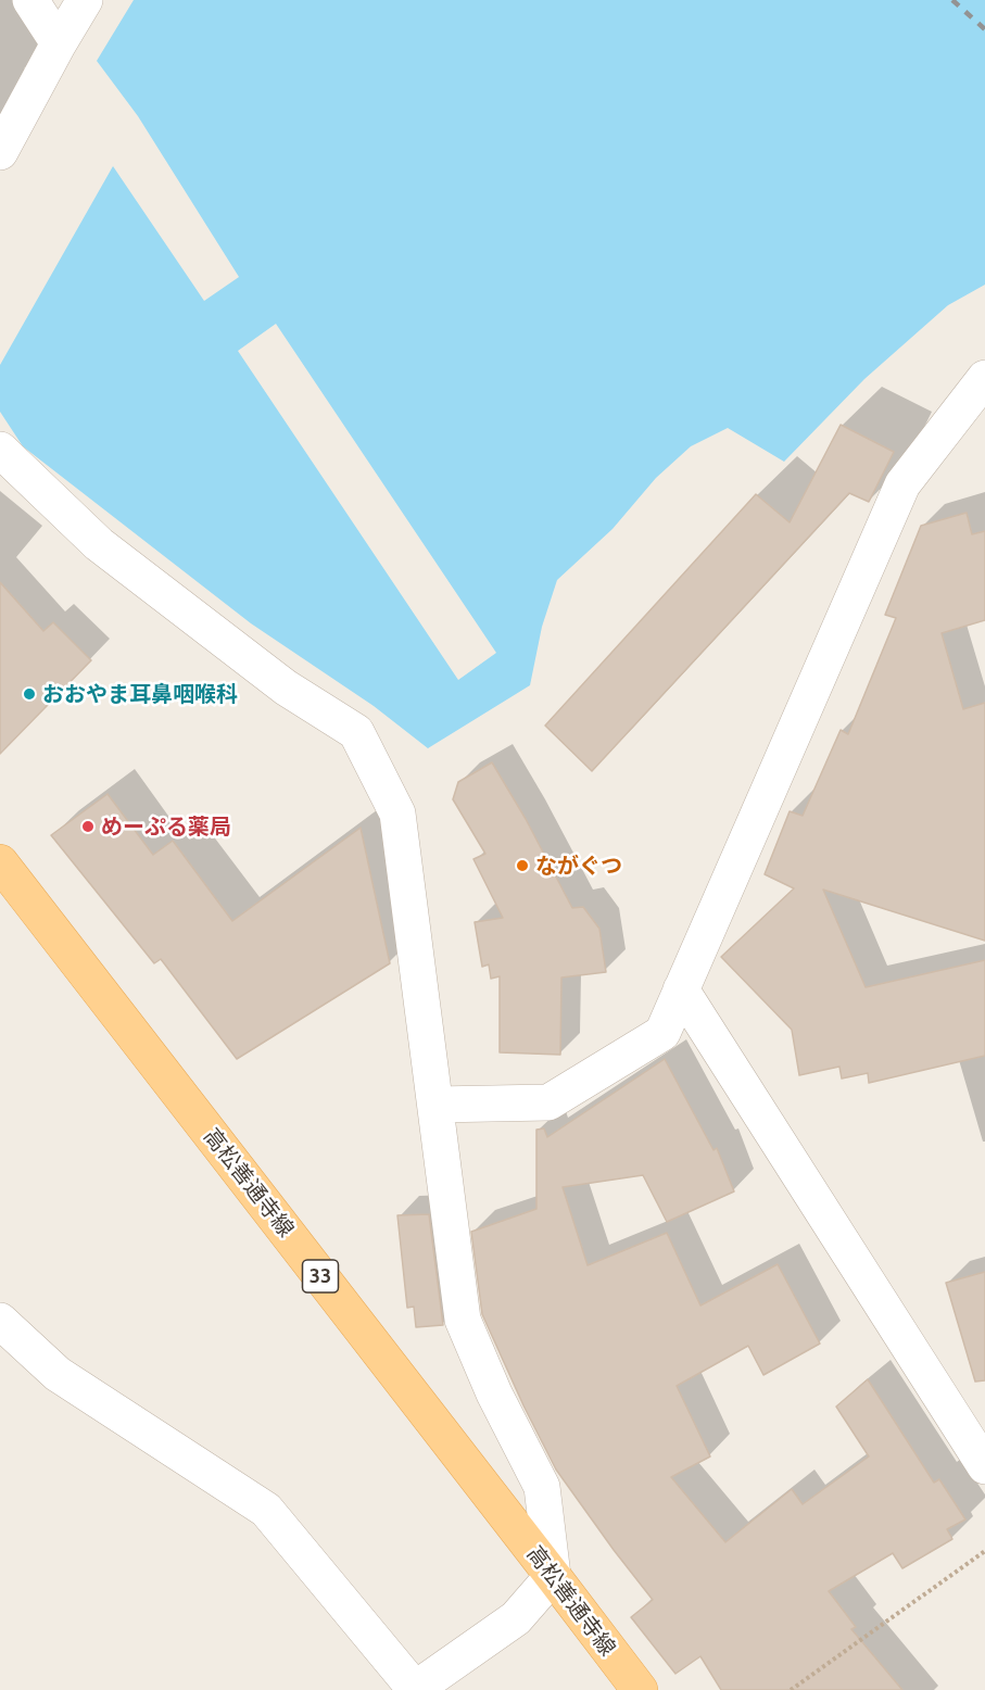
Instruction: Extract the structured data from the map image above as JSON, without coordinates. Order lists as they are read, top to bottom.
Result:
{
  "streets": {
    "main road": ["高松善通寺線", "33"]
  },
  "places": ["おおやま耳鼻咽喉科", "めーぷる薬局", "ながぐつ"]
}
